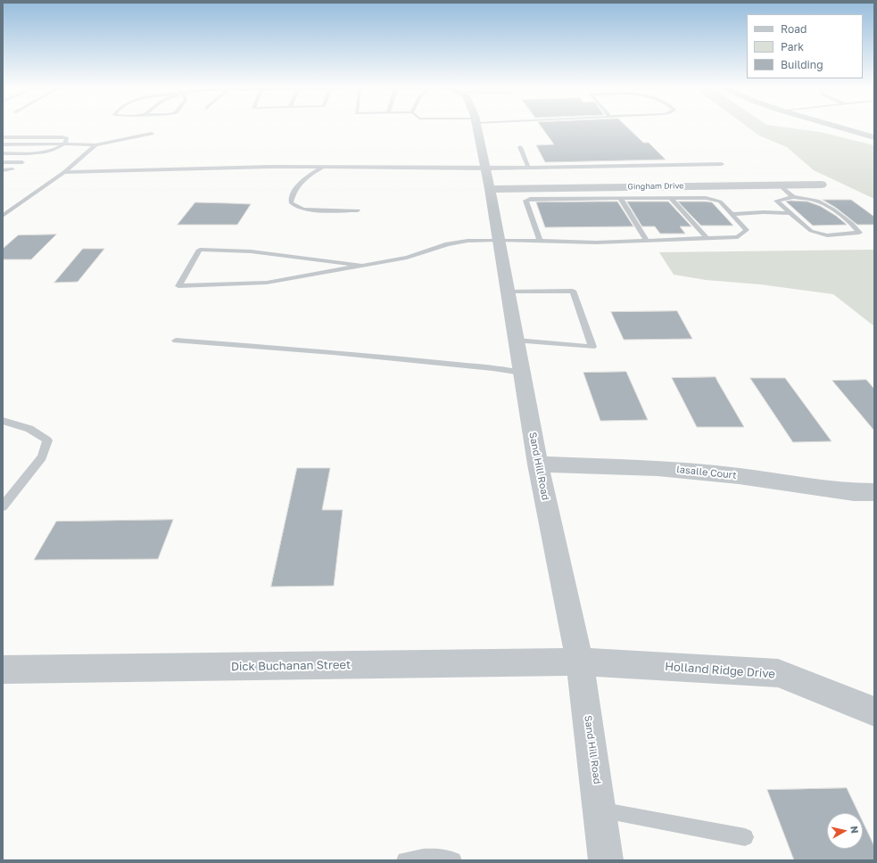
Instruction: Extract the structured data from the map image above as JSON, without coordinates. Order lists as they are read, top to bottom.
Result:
{
  "streets": {
    "street": [
      "Gingham Drive",
      "Sand Hill Road",
      "lasalle Court",
      "Dick Buchanan Street",
      "Holland Ridge Drive"
    ]
  },
  "crossings": [
    ["Gingham Drive", "Sand Hill Road"],
    ["Sand Hill Road", "lasalle Court"],
    ["Sand Hill Road", "Dick Buchanan Street"],
    ["Sand Hill Road", "Holland Ridge Drive"],
    ["Dick Buchanan Street", "Holland Ridge Drive"]
  ],
  "legend": ["Road", "Park", "Building"],
  "north": "right"
}
